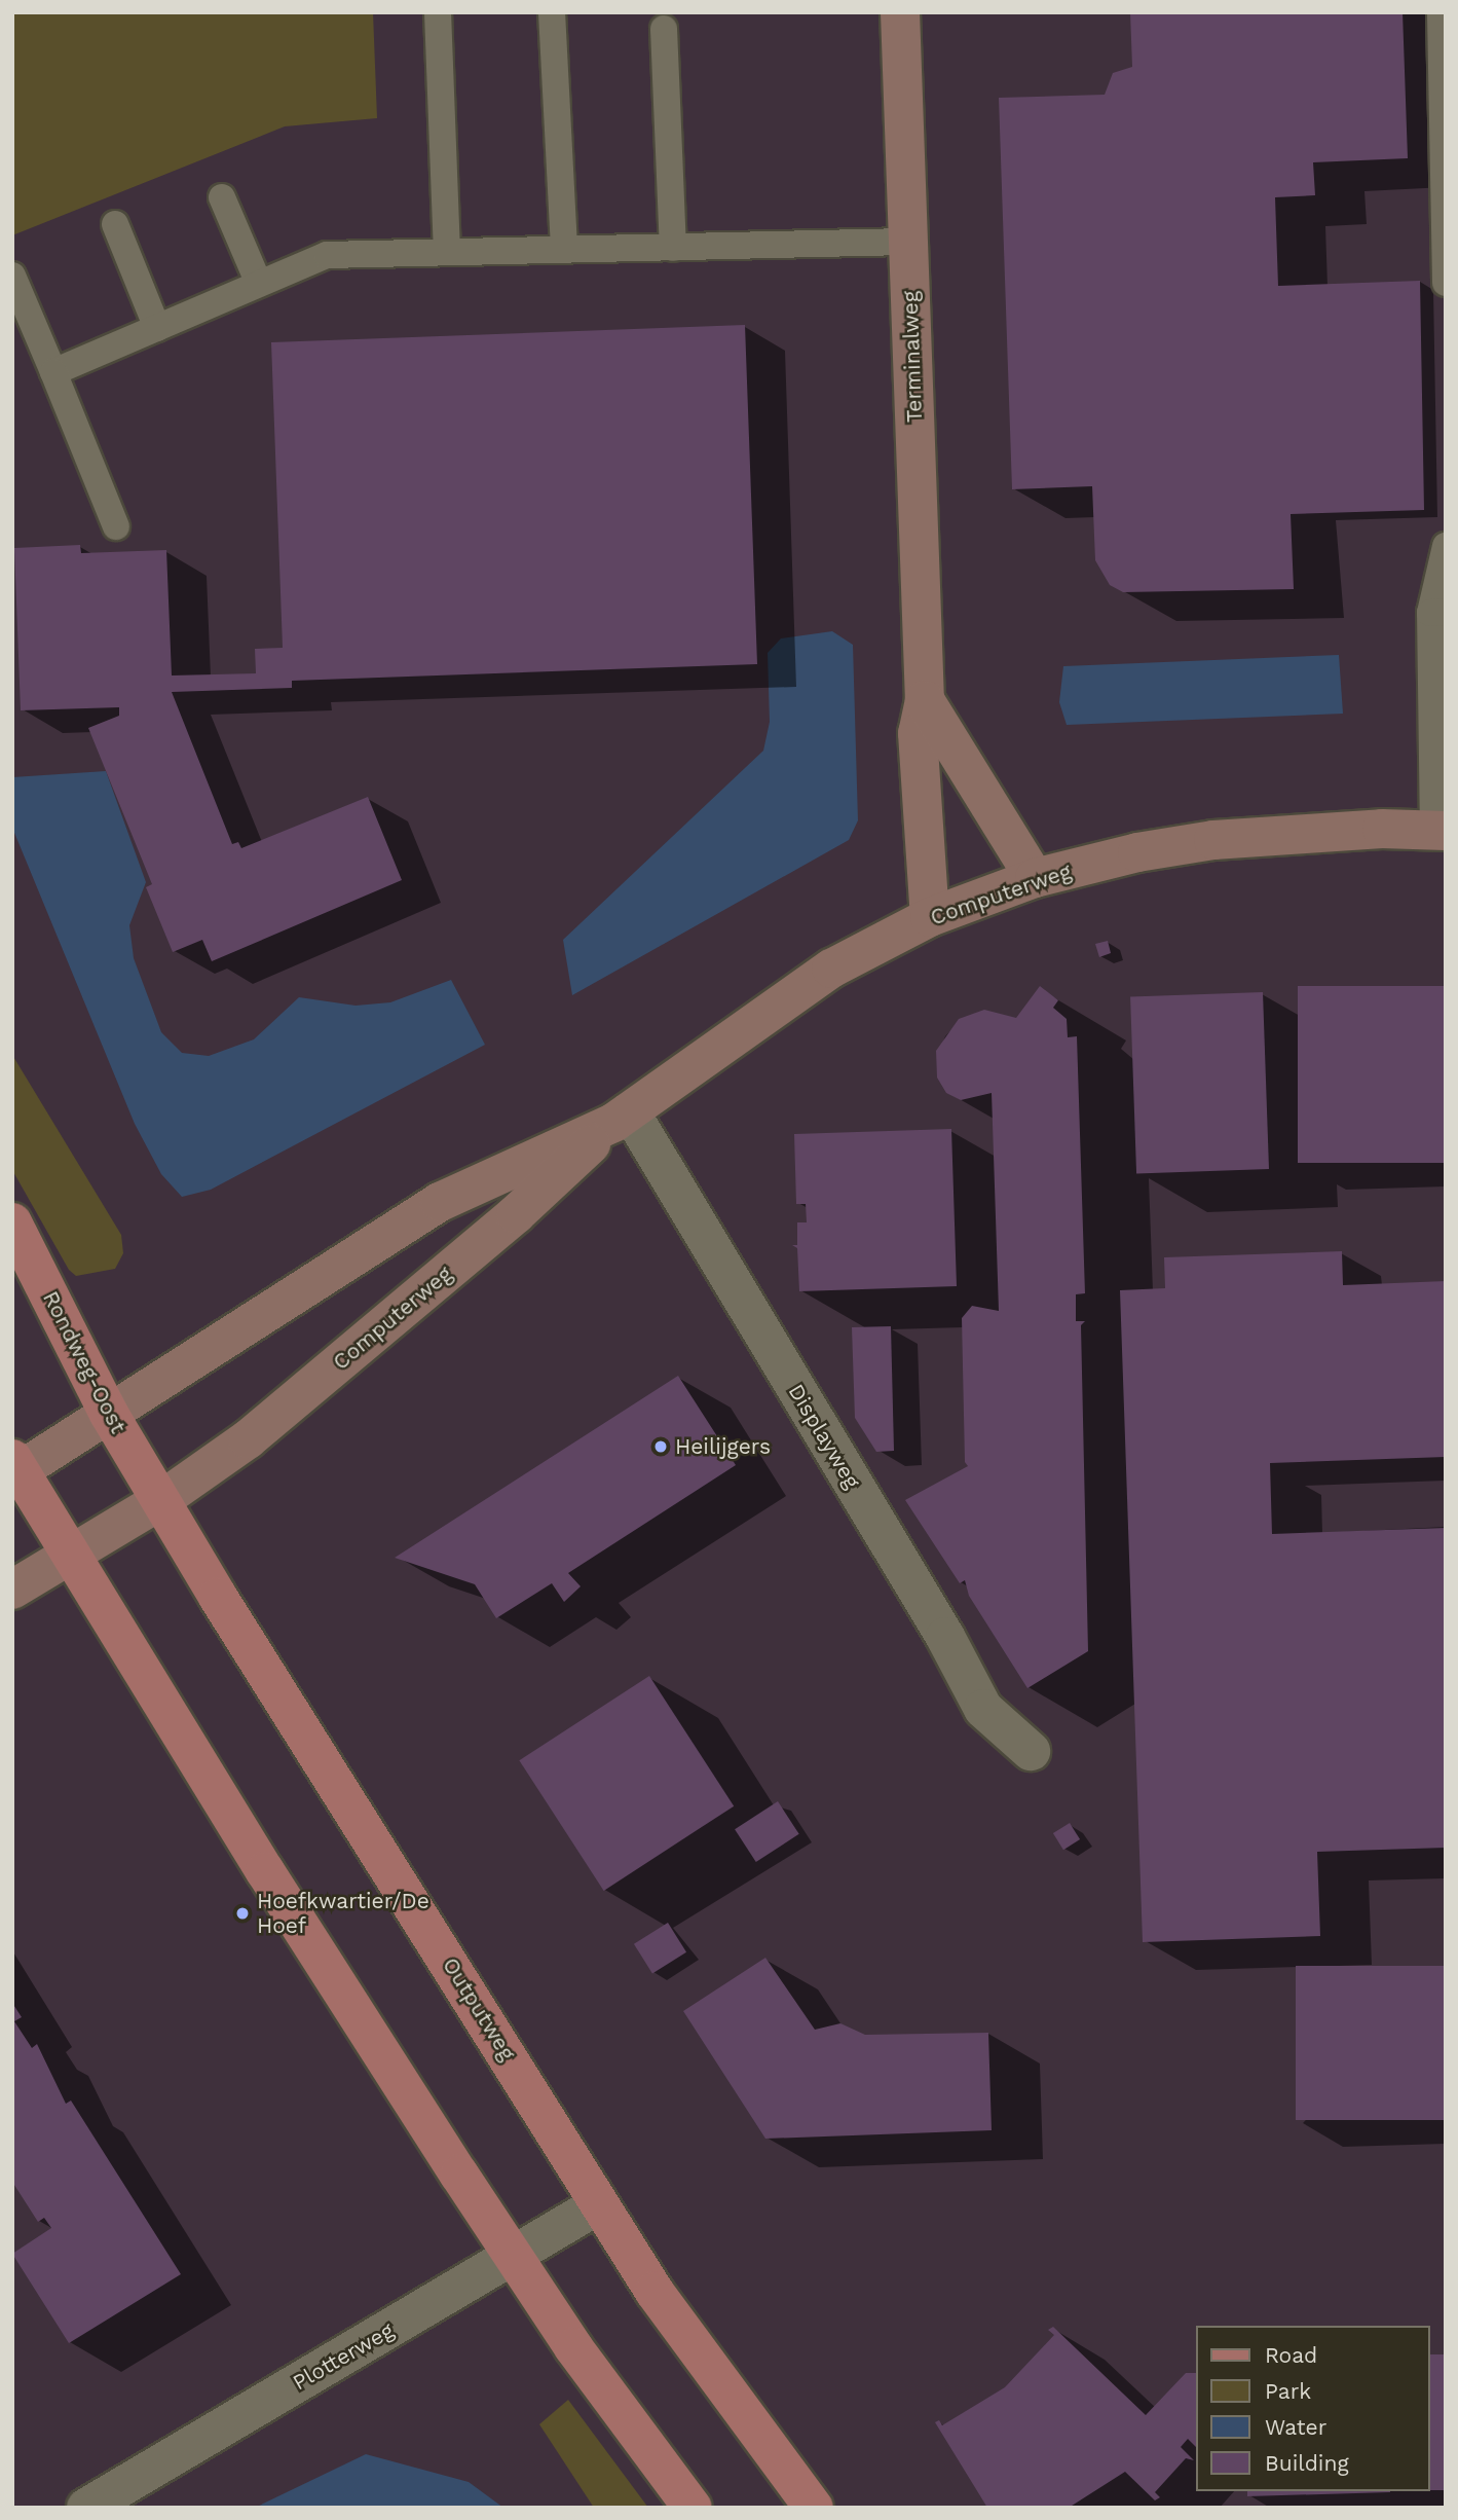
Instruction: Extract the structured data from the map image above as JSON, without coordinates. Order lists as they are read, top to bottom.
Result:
{
  "streets": {
    "main road": ["Rondweg-Oost", "Outputweg"],
    "street": [
      "Terminalweg",
      "Computerweg",
      "Displayweg",
      "Plotterweg"
    ]
  },
  "crossings": [
    ["Terminalweg", "Computerweg"],
    ["Computerweg", "Rondweg-Oost"],
    ["Computerweg", "Displayweg"],
    ["Computerweg", "Outputweg"],
    ["Rondweg-Oost", "Outputweg"],
    ["Outputweg", "Plotterweg"]
  ],
  "places": ["Heilijgers", "Hoefkwartier/De Hoef"],
  "legend": [
    "Road",
    "Park",
    "Water",
    "Building"
  ]
}
